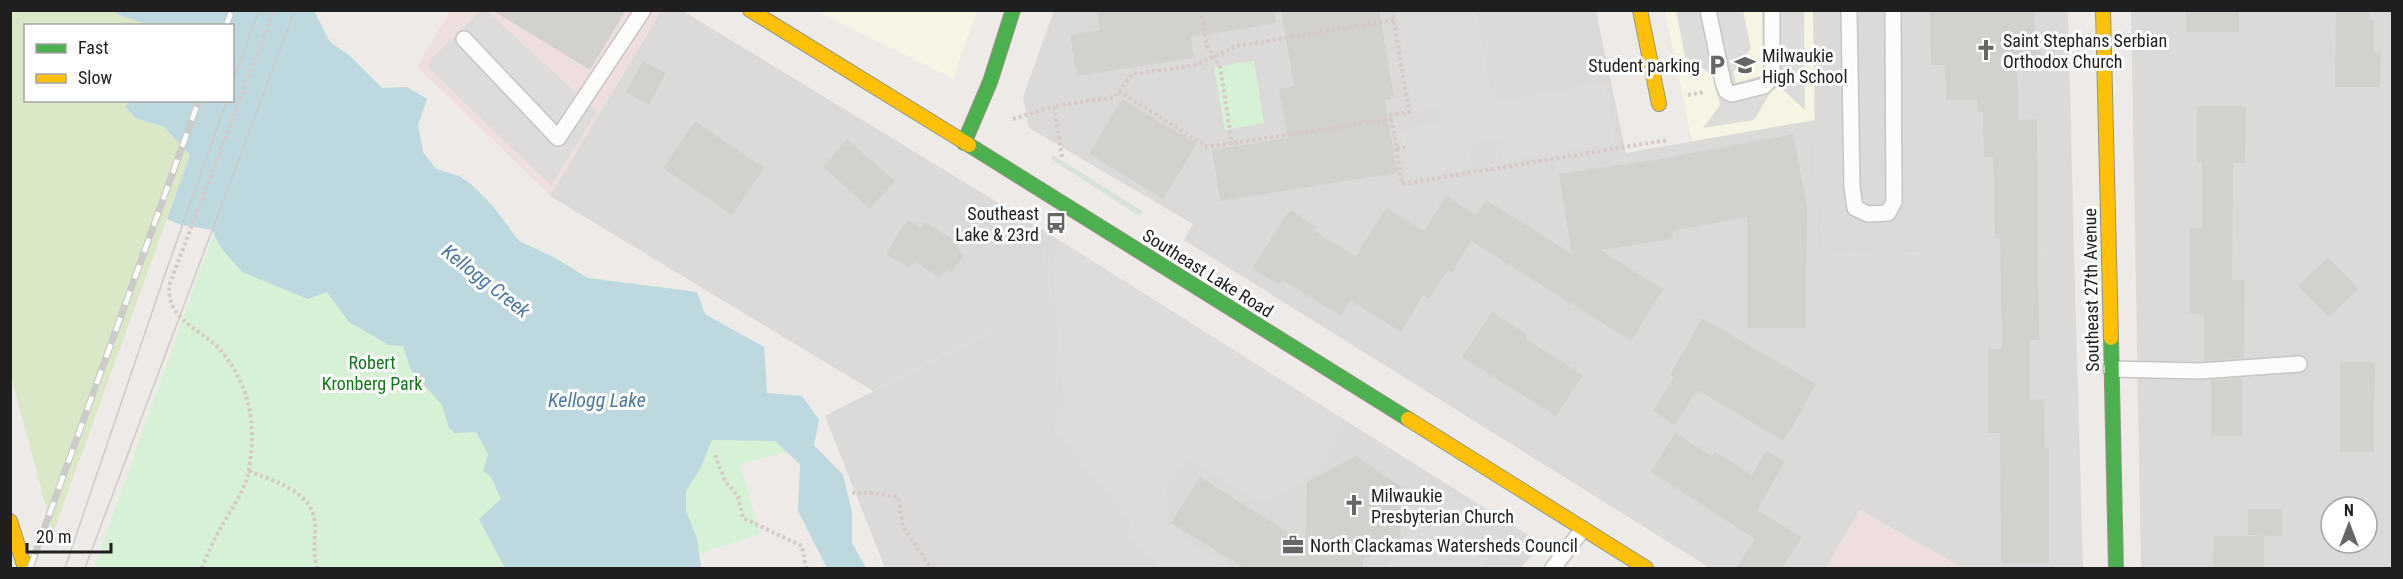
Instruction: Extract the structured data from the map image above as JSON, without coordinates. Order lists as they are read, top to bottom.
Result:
{
  "streets": {
    "street": ["Southeast Lake Road", "Southeast 27th Avenue"]
  },
  "water": ["Kellogg Creek", "Kellogg Lake"],
  "parks": ["Robert Kronberg Park"],
  "places": {
    "church": ["Saint Stephans Serbian Orthodox Church", "Milwaukie Presbyterian Church"],
    "parking": ["Student parking"],
    "school or university": ["Milwaukie High School"],
    "bus stop": ["Southeast Lake & 23rd"],
    "office": ["North Clackamas Watersheds Council"]
  },
  "legend": ["Fast", "Slow"],
  "scale_bar": "20 m",
  "north": "top"
}
